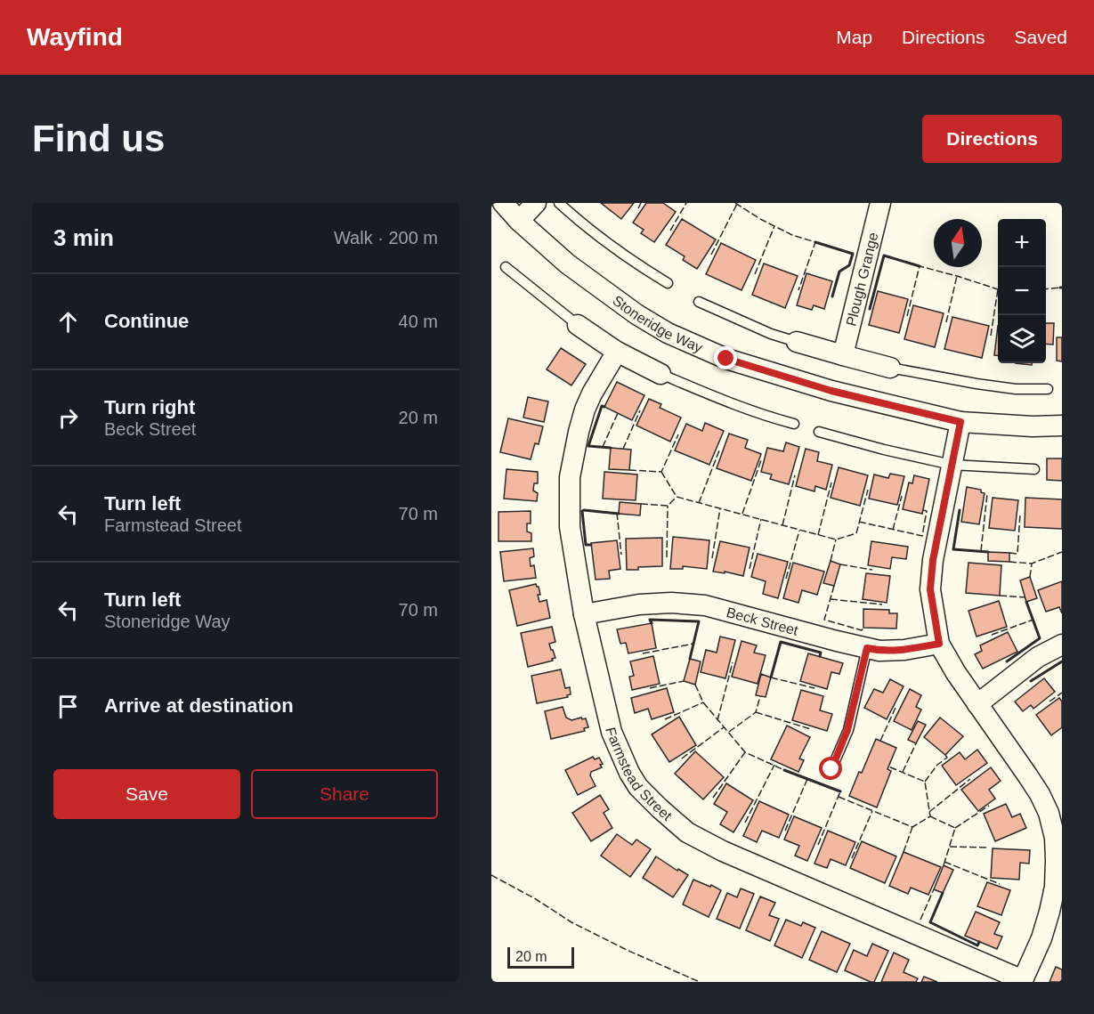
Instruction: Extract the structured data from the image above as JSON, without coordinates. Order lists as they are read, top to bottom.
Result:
{
  "streets": {
    "street": [
      "Plough Grange",
      "Stoneridge Way",
      "Beck Street",
      "Farmstead Street"
    ]
  },
  "crossings": [
    ["Stoneridge Way", "Farmstead Street"],
    ["Beck Street", "Farmstead Street"]
  ],
  "scale_bar": "20 m",
  "north": "top",
  "page": {
    "header": "Wayfind",
    "nav": ["Map", "Directions", "Saved"],
    "buttons": [
      "Directions",
      ["Save", "Share"]
    ],
    "title": "Find us",
    "heading": ["3 min", "Walk · 200 m"],
    "map_buttons": ["+", "−"],
    "list": [
      ["Continue", "40 m"],
      ["Turn right", "Beck Street", "20 m"],
      ["Turn left", "Farmstead Street", "70 m"],
      ["Turn left", "Stoneridge Way", "70 m"],
      "Arrive at destination"
    ],
    "scale": "20 m"
  }
}
